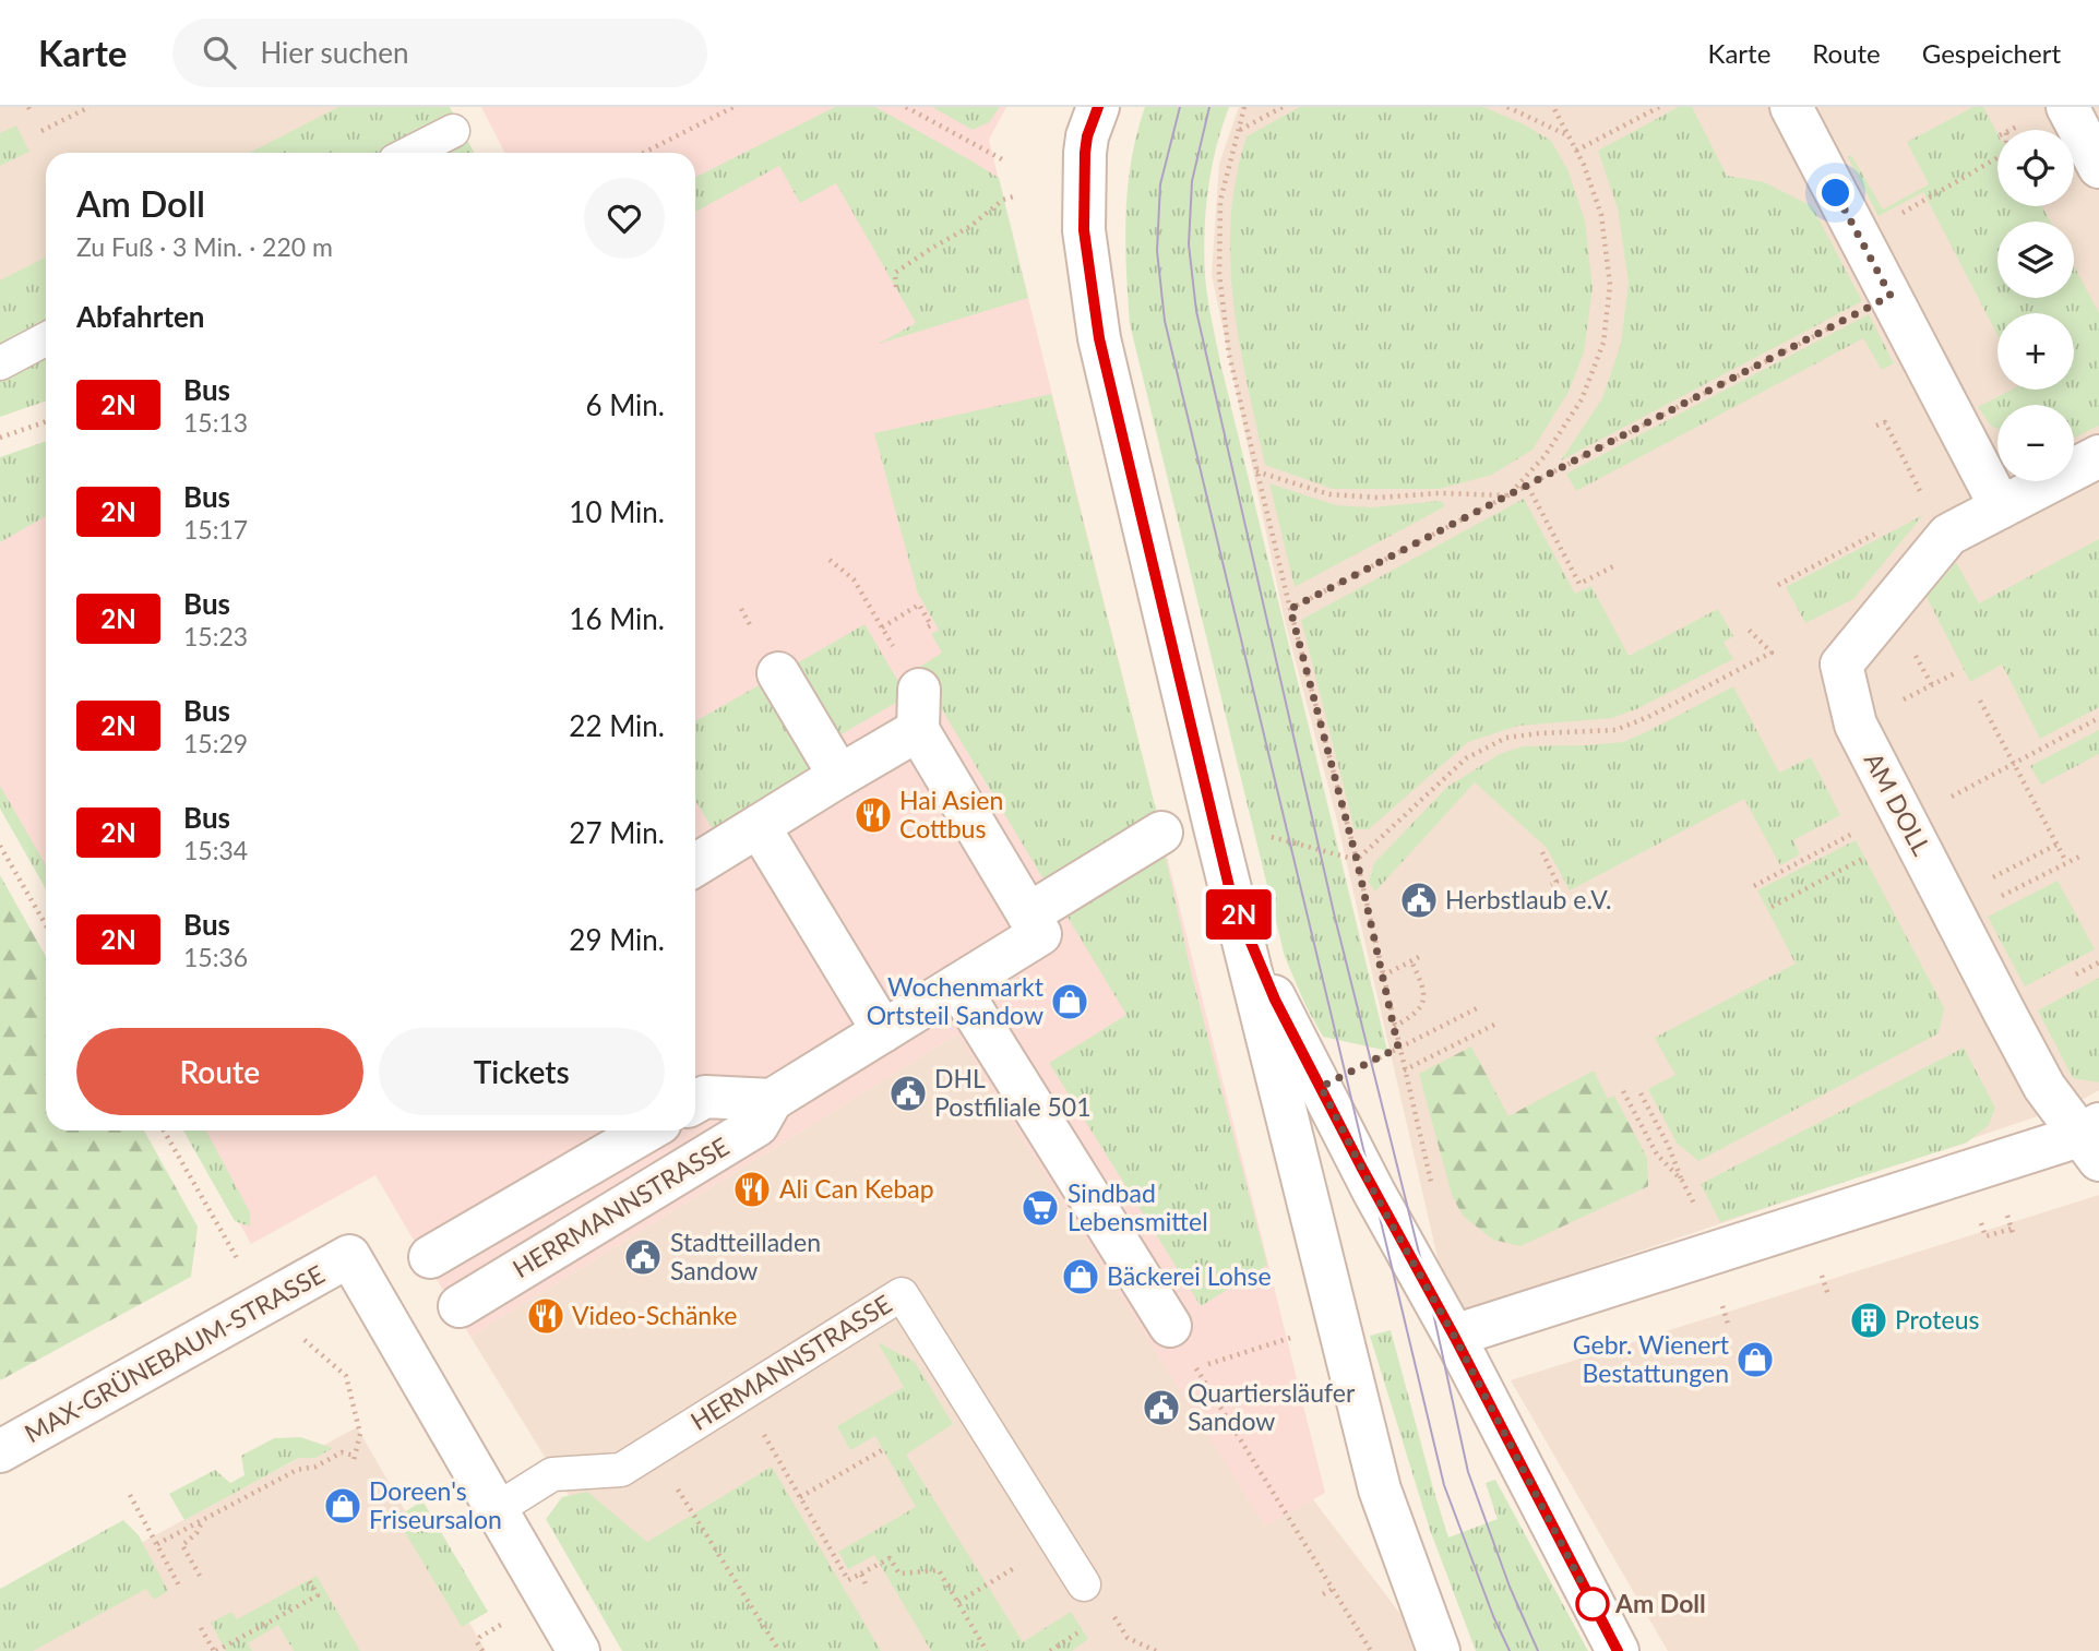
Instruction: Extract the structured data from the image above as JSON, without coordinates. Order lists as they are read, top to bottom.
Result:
{
  "streets": {
    "street": ["AM DOLL", "HERRMANNSTRASSE", "MAX-GRÜNEBAUM-STRASSE"],
    "lane": ["HERMANNSTRASSE"]
  },
  "crossings": [
    ["MAX-GRÜNEBAUM-STRASSE", "HERMANNSTRASSE"]
  ],
  "places": {
    "restaurant": ["Hai Asien Cottbus", "Ali Can Kebap", "Video-Schänke"],
    "public building": [
      "Herbstlaub e.V.",
      "DHL Postfiliale 501",
      "Stadtteilladen Sandow",
      "Quartiersläufer Sandow"
    ],
    "shop": [
      "Wochenmarkt Ortsteil Sandow",
      "Bäckerei Lohse",
      "Gebr. Wienert Bestattungen",
      "Doreen's Friseursalon"
    ],
    "supermarket": ["Sindbad Lebensmittel"],
    "building": ["Proteus"],
    "other": ["Am Doll"]
  },
  "lines": ["bus line 2N"],
  "page": {
    "header": "Karte",
    "search": "Hier suchen",
    "nav": ["Karte", "Route", "Gespeichert"],
    "on_map": "2N",
    "map_buttons": ["+", "−"],
    "heading": [
      ["Am Doll", "Zu Fuß · 3 Min. · 220 m"],
      "Abfahrten"
    ],
    "list": [
      {
        "mark": "2N",
        "name": "Bus",
        "note": "15:13",
        "value": "6 Min."
      },
      {
        "mark": "2N",
        "name": "Bus",
        "note": "15:17",
        "value": "10 Min."
      },
      {
        "mark": "2N",
        "name": "Bus",
        "note": "15:23",
        "value": "16 Min."
      },
      {
        "mark": "2N",
        "name": "Bus",
        "note": "15:29",
        "value": "22 Min."
      },
      {
        "mark": "2N",
        "name": "Bus",
        "note": "15:34",
        "value": "27 Min."
      },
      {
        "mark": "2N",
        "name": "Bus",
        "note": "15:36",
        "value": "29 Min."
      }
    ],
    "buttons": ["Route", "Tickets"]
  }
}
